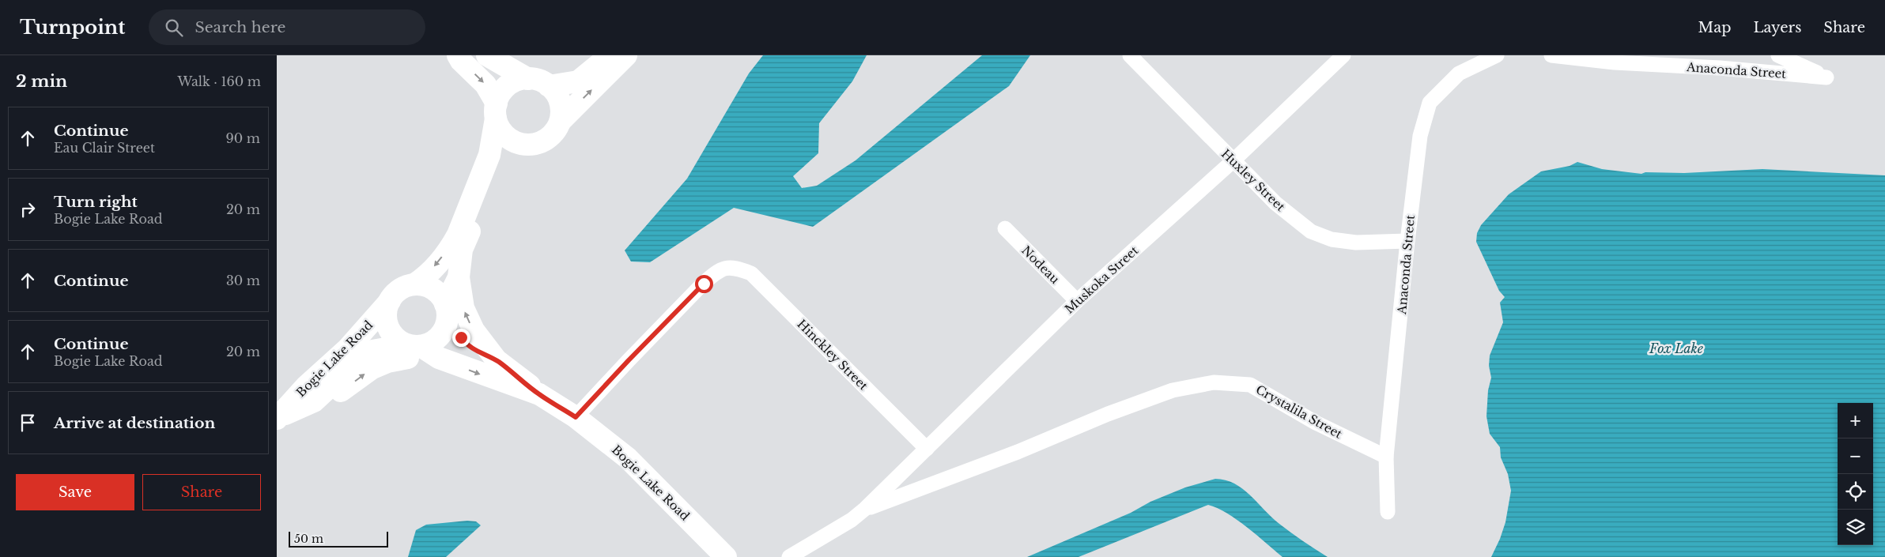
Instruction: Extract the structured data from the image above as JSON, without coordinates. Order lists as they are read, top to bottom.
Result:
{
  "streets": {
    "main road": ["Bogie Lake Road"],
    "street": [
      "Anaconda Street",
      "Huxley Street",
      "Nodeau",
      "Muskoka Street",
      "Hinckley Street",
      "Crystalila Street"
    ]
  },
  "crossings": [
    ["Anaconda Street", "Huxley Street"],
    ["Anaconda Street", "Crystalila Street"],
    ["Huxley Street", "Muskoka Street"],
    ["Nodeau", "Muskoka Street"],
    ["Muskoka Street", "Hinckley Street"],
    ["Muskoka Street", "Crystalila Street"],
    ["Hinckley Street", "Bogie Lake Road"]
  ],
  "water": ["Fox Lake"],
  "scale_bar": "50 m",
  "page": {
    "header": "Turnpoint",
    "search": "Search here",
    "nav": ["Map", "Layers", "Share"],
    "heading": ["2 min", "Walk · 160 m"],
    "list": [
      ["Continue", "Eau Clair Street", "90 m"],
      ["Turn right", "Bogie Lake Road", "20 m"],
      ["Continue", "30 m"],
      ["Continue", "Bogie Lake Road", "20 m"],
      "Arrive at destination"
    ],
    "map_buttons": ["+", "−"],
    "buttons": ["Save", "Share"],
    "scale": "50 m"
  }
}
